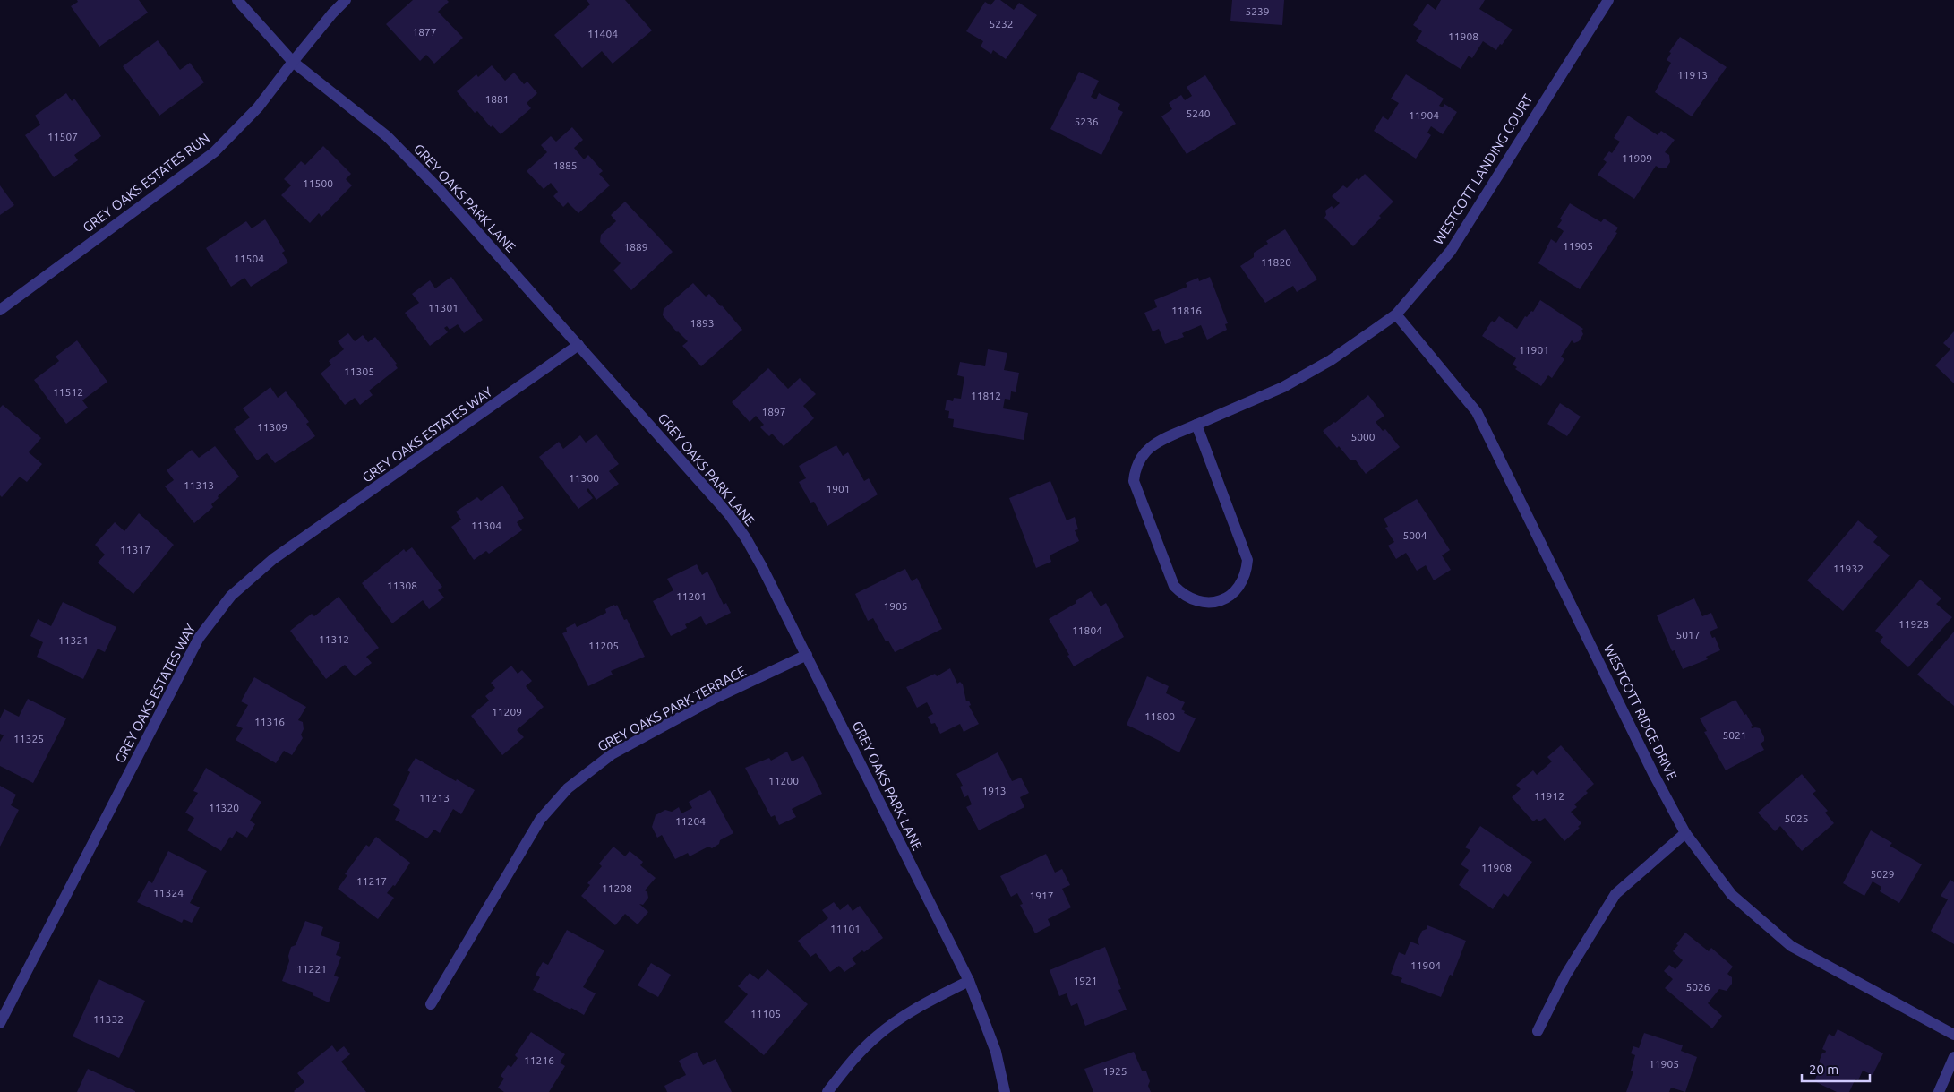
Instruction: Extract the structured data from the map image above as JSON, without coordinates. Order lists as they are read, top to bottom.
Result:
{
  "streets": {
    "street": [
      "WESTCOTT LANDING COURT",
      "GREY OAKS ESTATES RUN",
      "GREY OAKS PARK LANE",
      "GREY OAKS ESTATES WAY",
      "GREY OAKS PARK TERRACE",
      "WESTCOTT RIDGE DRIVE"
    ]
  },
  "crossings": [
    ["WESTCOTT LANDING COURT", "WESTCOTT RIDGE DRIVE"],
    ["GREY OAKS ESTATES RUN", "GREY OAKS PARK LANE"],
    ["GREY OAKS PARK LANE", "GREY OAKS ESTATES WAY"],
    ["GREY OAKS PARK LANE", "GREY OAKS PARK TERRACE"]
  ],
  "house_numbers": [
    "5239",
    "5232",
    "1877",
    "11404",
    "11908",
    "11913",
    "1881",
    "5240",
    "11904",
    "5236",
    "11507",
    "11909",
    "1885",
    "11500",
    "11905",
    "1889",
    "11504",
    "11820",
    "11301",
    "11816",
    "1893",
    "11901",
    "11305",
    "11512",
    "11812",
    "1897",
    "11309",
    "5000",
    "11300",
    "11313",
    "1901",
    "11304",
    "5004",
    "11317",
    "11932",
    "11308",
    "11201",
    "1905",
    "11928",
    "11804",
    "5017",
    "11312",
    "11321",
    "11205",
    "11209",
    "11800",
    "11316",
    "5021",
    "11325",
    "11200",
    "1913",
    "11912",
    "11213",
    "11320",
    "5025",
    "11204",
    "11908",
    "5029",
    "11217",
    "11208",
    "11324",
    "1917",
    "11101",
    "11904",
    "11221",
    "1921",
    "5026",
    "11105",
    "11332",
    "11216",
    "11905",
    "1925"
  ],
  "scale_bar": "20 m"
}
